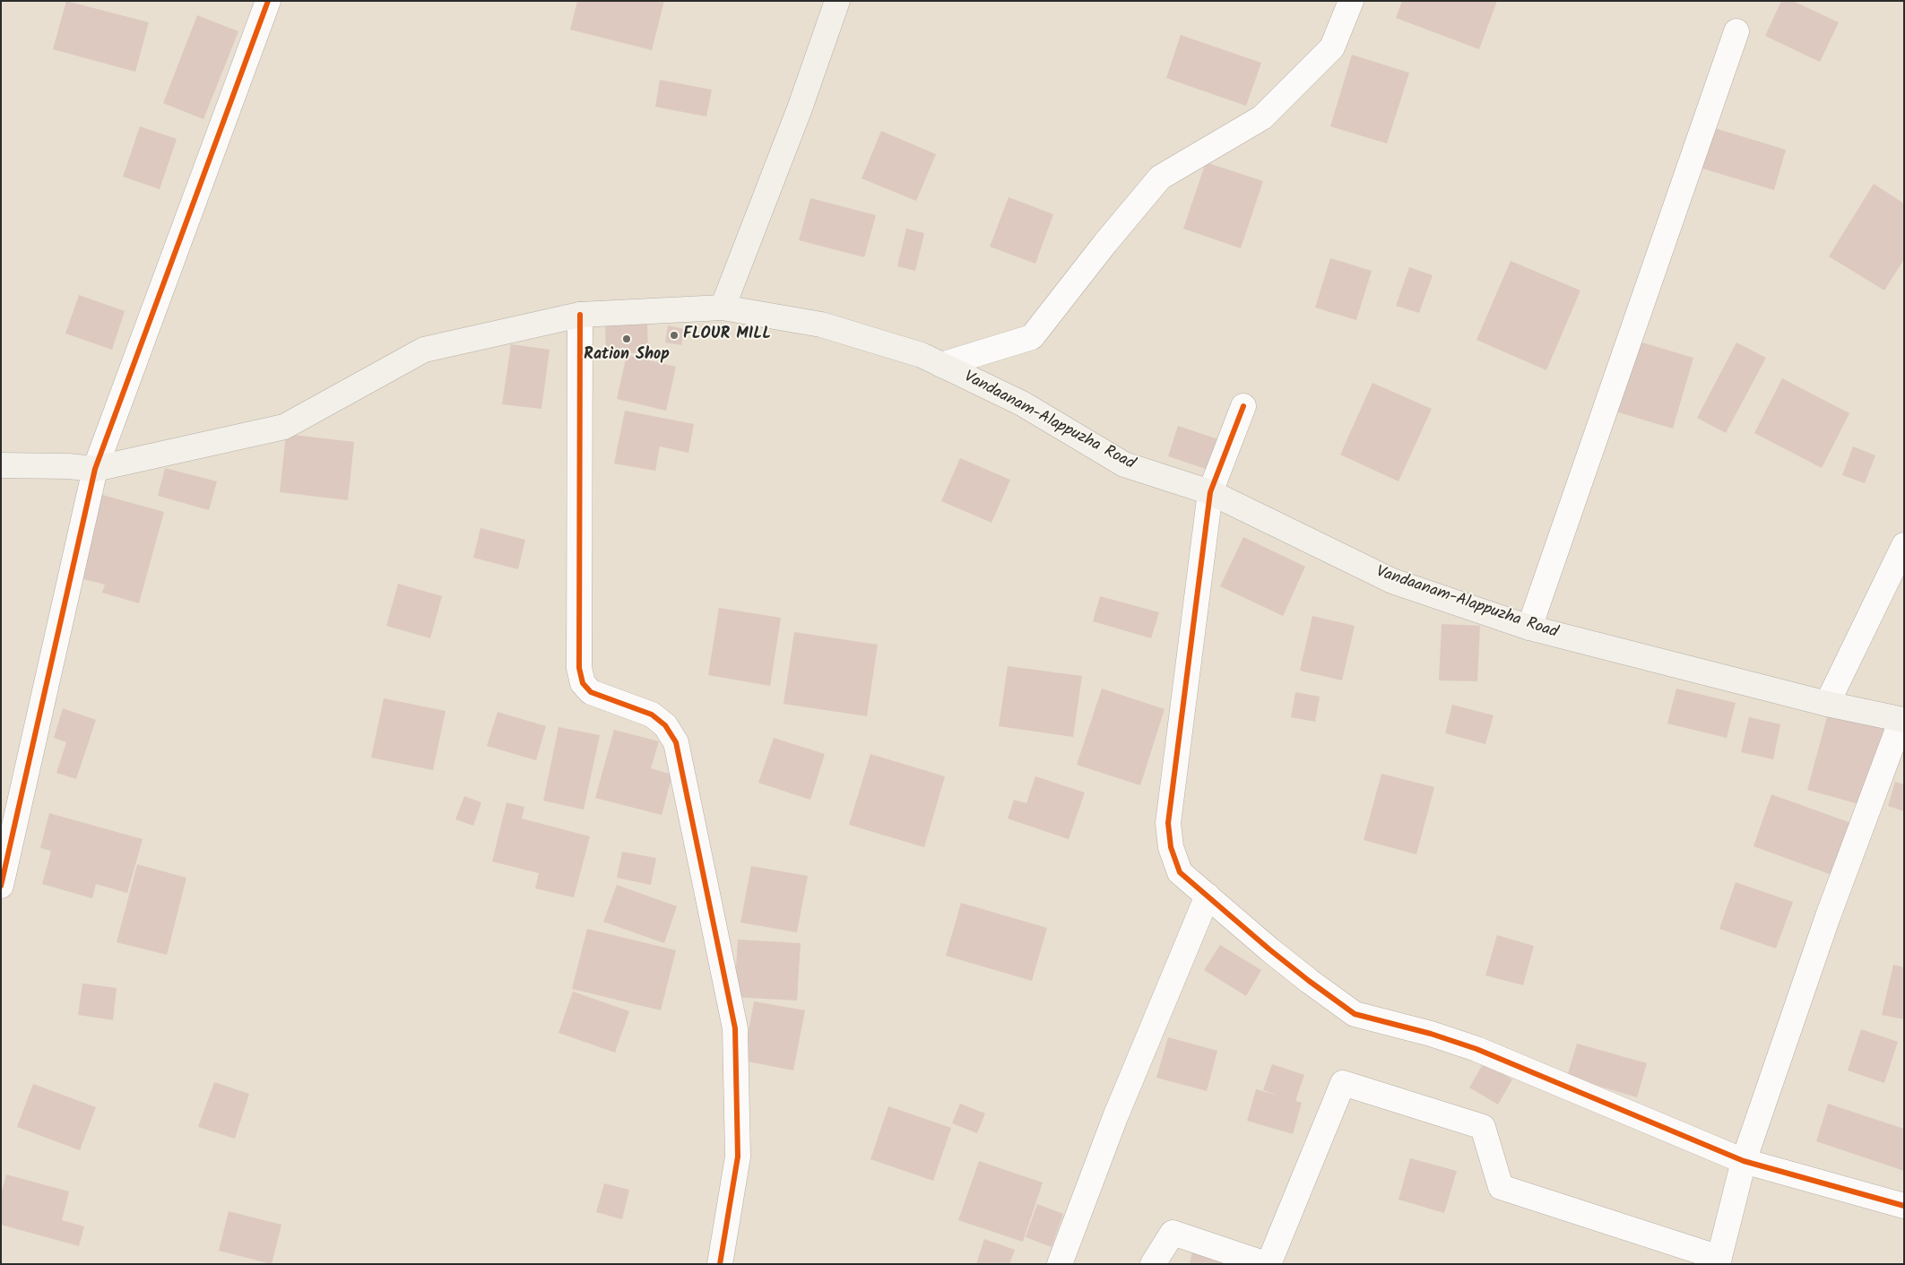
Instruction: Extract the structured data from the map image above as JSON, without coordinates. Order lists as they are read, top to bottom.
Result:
{
  "streets": {
    "main road": ["Vandaanam-Alappuzha Road"]
  },
  "places": ["FLOUR MILL", "Ration Shop"]
}
